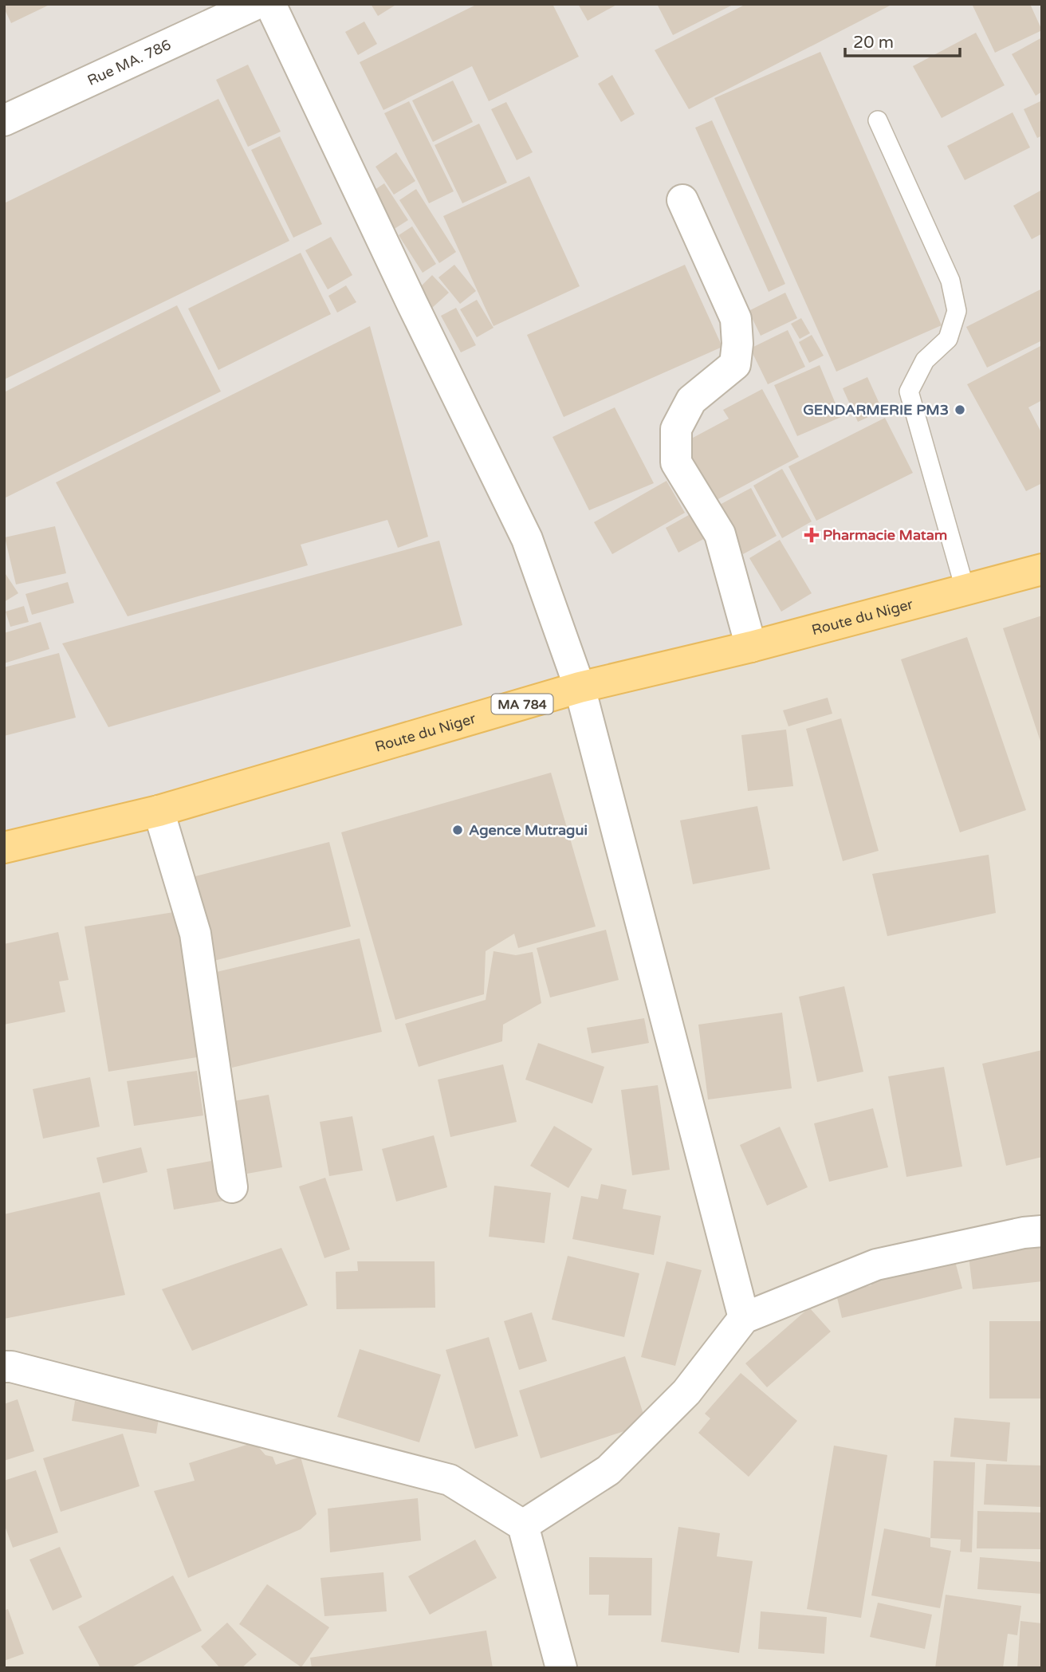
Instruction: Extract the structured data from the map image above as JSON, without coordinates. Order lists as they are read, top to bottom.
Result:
{
  "streets": {
    "main road": ["Route du Niger", "MA 784"],
    "street": ["Rue MA. 786"]
  },
  "places": {
    "other": ["GENDARMERIE PM3", "Agence Mutragui"],
    "health": ["Pharmacie Matam"]
  },
  "scale_bar": "20 m"
}
